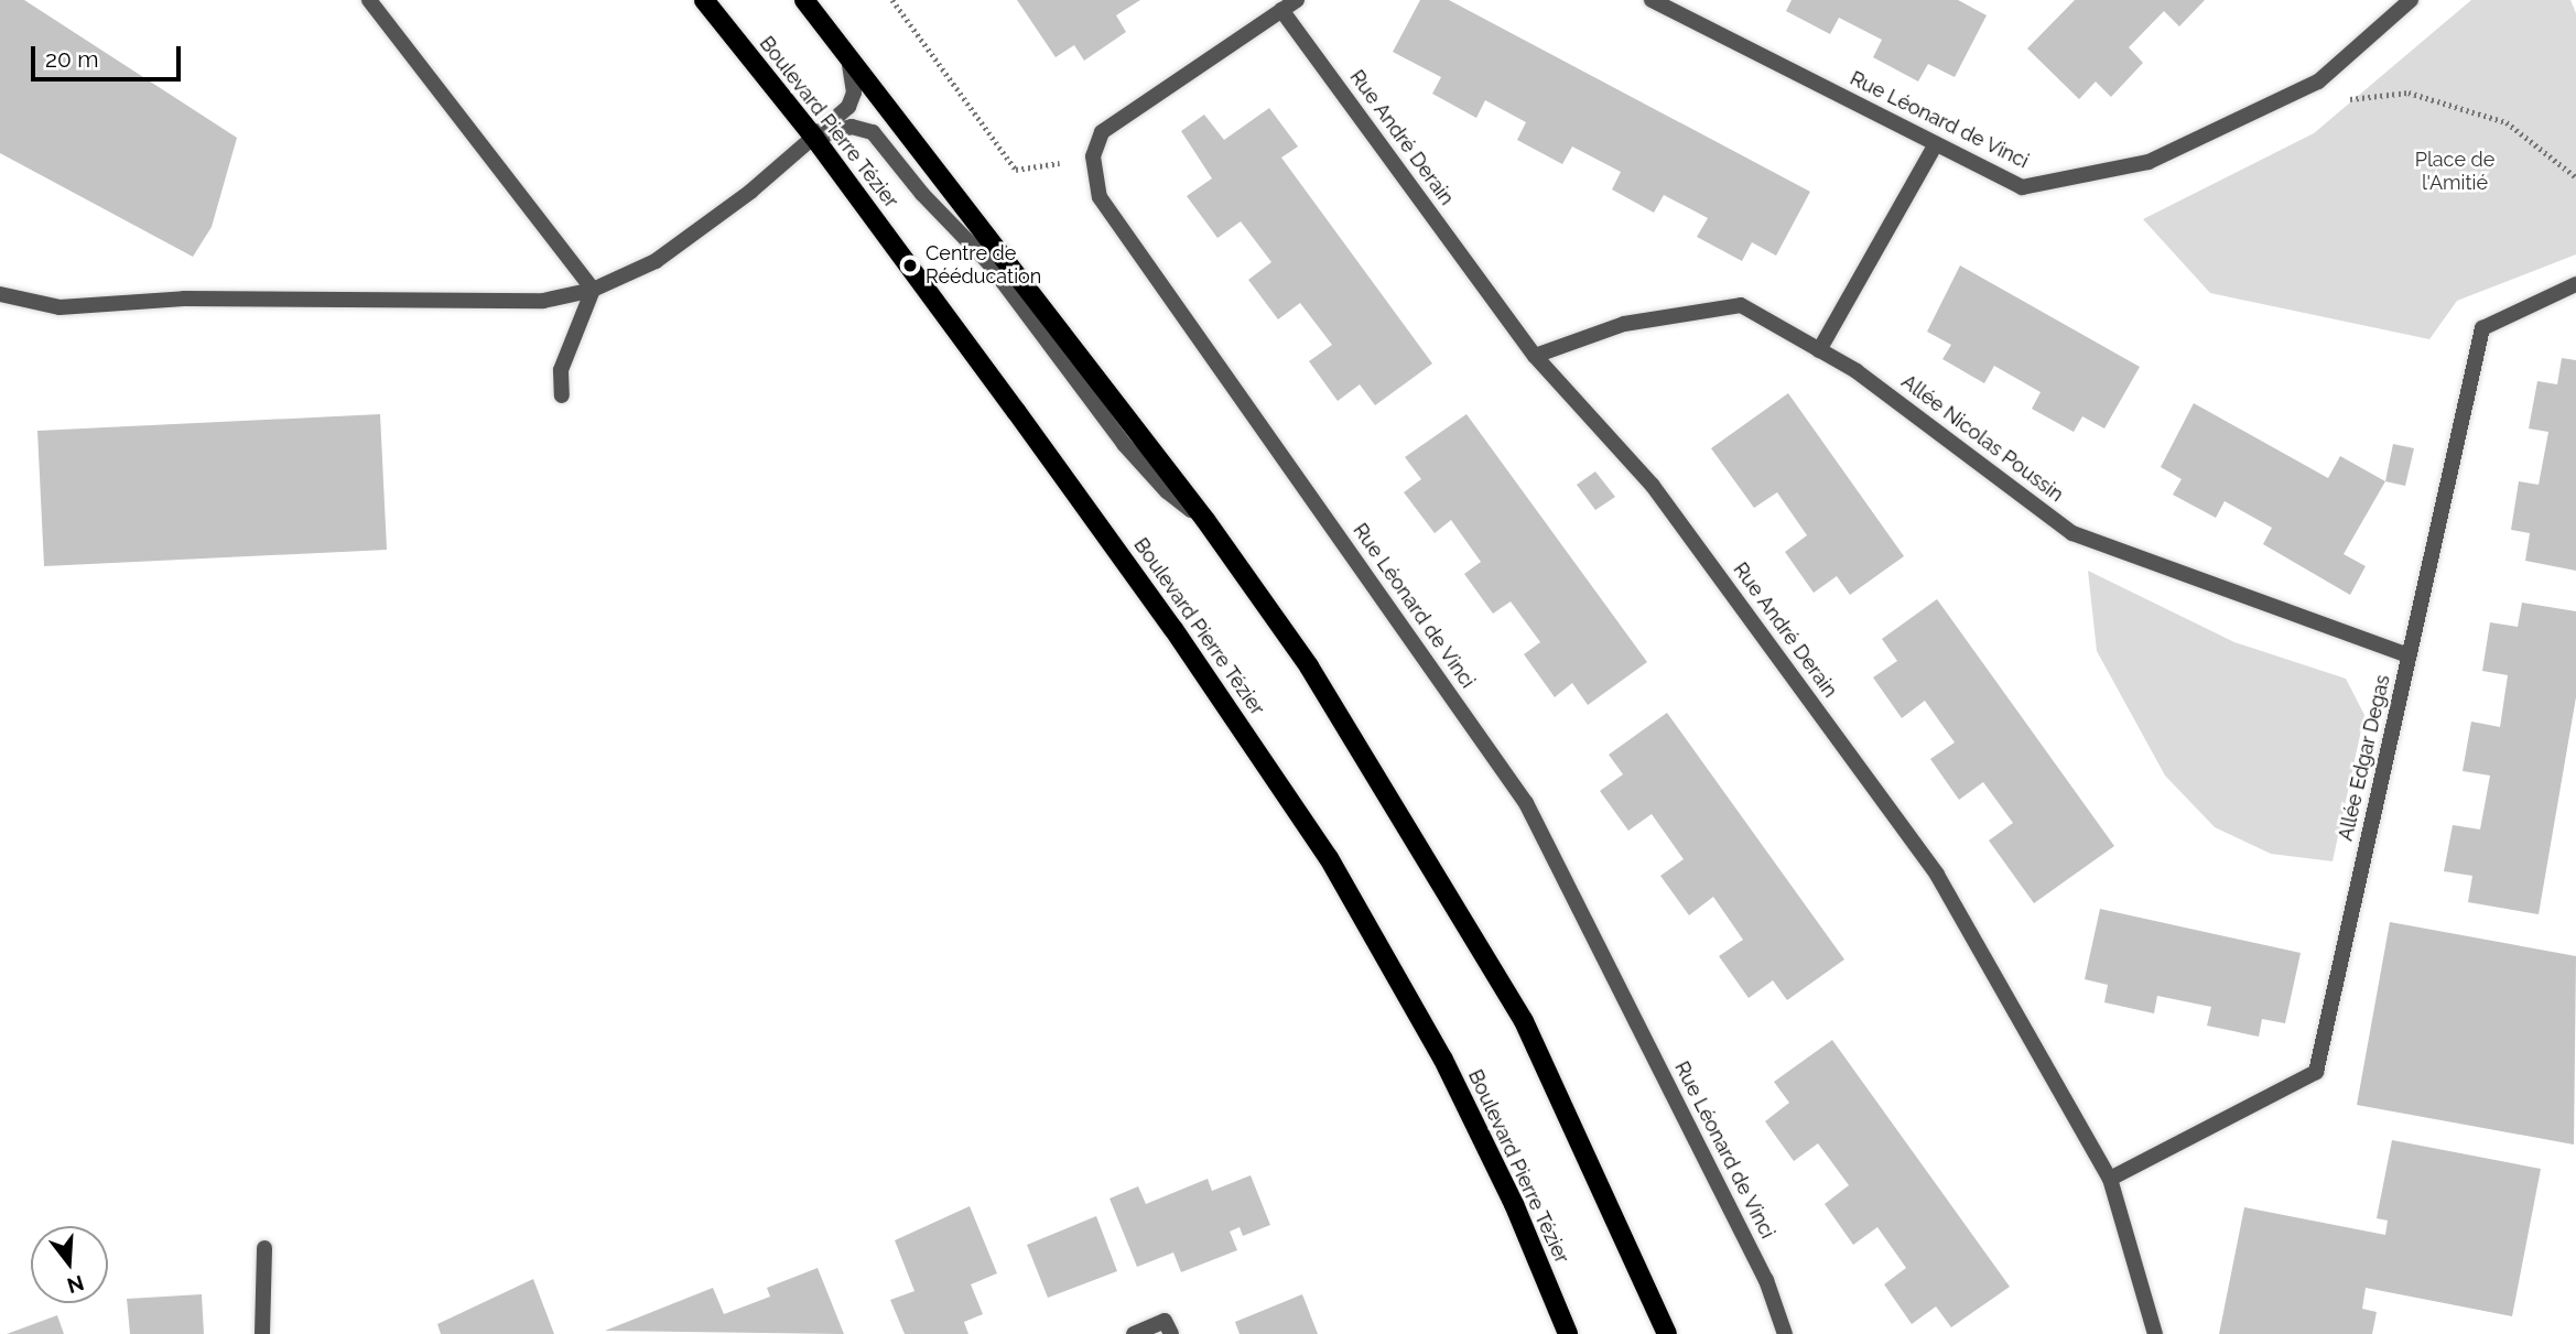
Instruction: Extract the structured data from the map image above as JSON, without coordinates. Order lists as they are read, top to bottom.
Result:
{
  "streets": {
    "main road": ["Boulevard Pierre Tézier"],
    "street": [
      "Rue Léonard de Vinci",
      "Rue André Derain",
      "Allée Nicolas Poussin",
      "Allée Edgar Degas"
    ]
  },
  "crossings": [
    ["Rue André Derain", "Allée Nicolas Poussin"],
    ["Rue André Derain", "Allée Edgar Degas"],
    ["Allée Nicolas Poussin", "Allée Edgar Degas"]
  ],
  "parks": ["Place de l'Amitié"],
  "places": ["Centre de Rééducation"],
  "scale_bar": "20 m",
  "north": "bottom"
}
